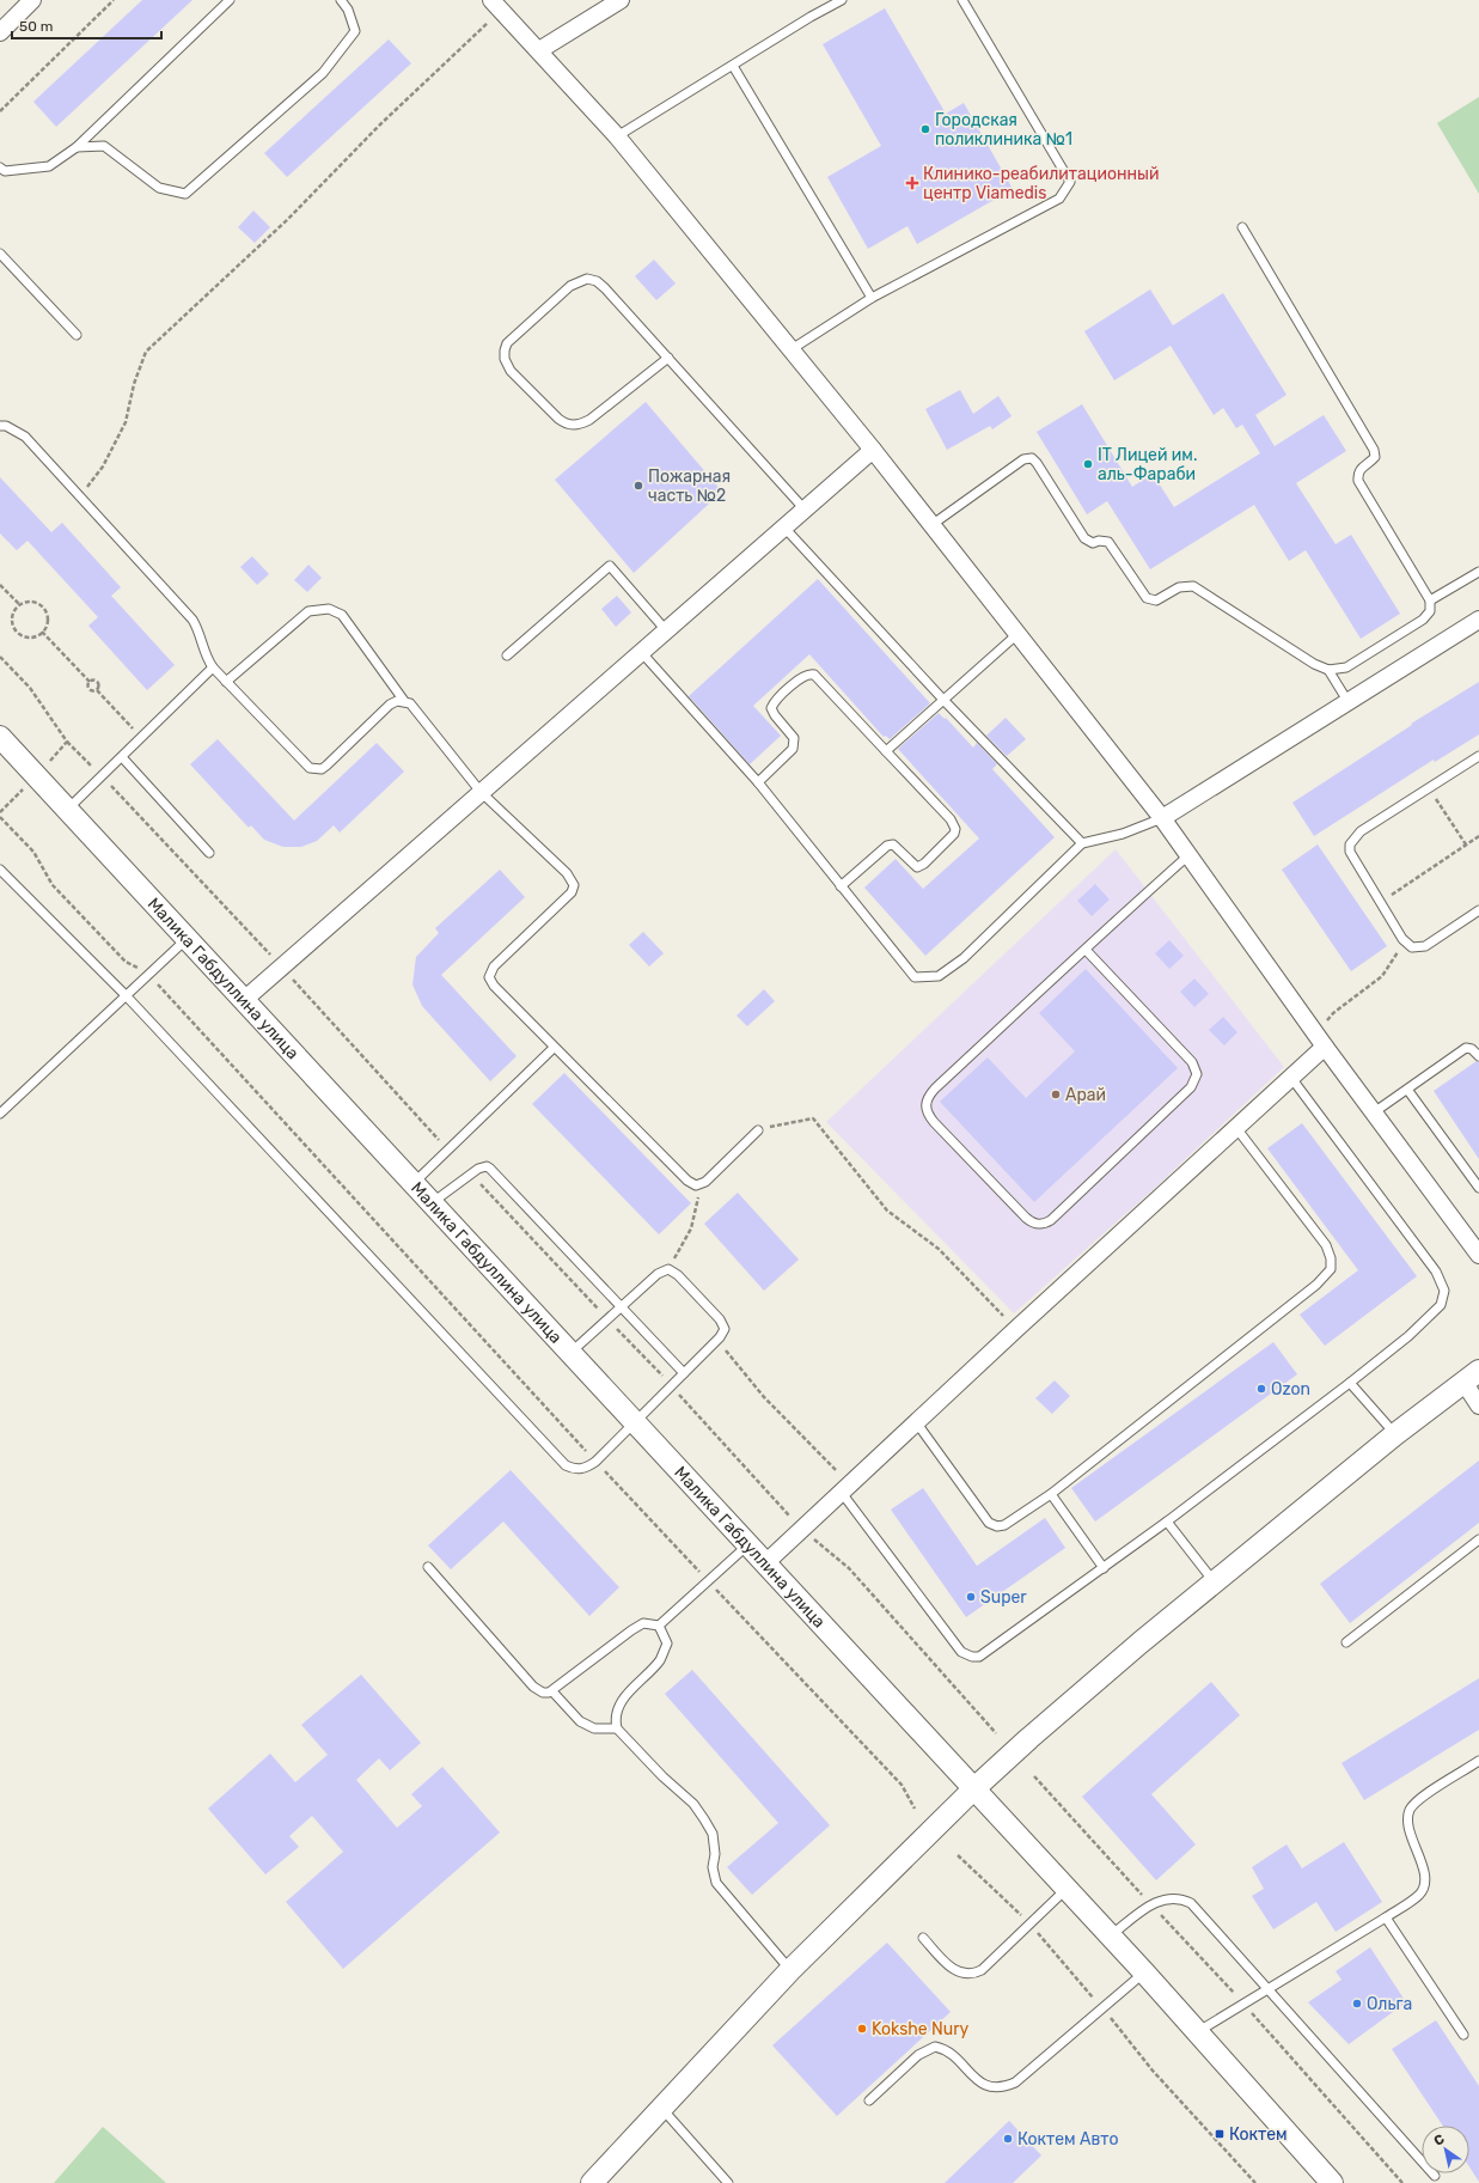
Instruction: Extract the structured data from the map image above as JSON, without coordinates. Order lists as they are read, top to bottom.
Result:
{
  "streets": {
    "street": ["Малика Габдуллина улица"]
  },
  "places": {
    "other": [
      "Городская поликлиника №1",
      "IT Лицей им. аль-Фараби",
      "Пожарная часть №2",
      "Арай",
      "Ozon",
      "Super",
      "Ольга",
      "Kokshe Nury",
      "Коктем Авто"
    ],
    "health": ["Клинико-реабилитационный центр Viamedis"],
    "transit": ["Коктем"]
  },
  "scale_bar": "50 m",
  "north": "top left"
}
